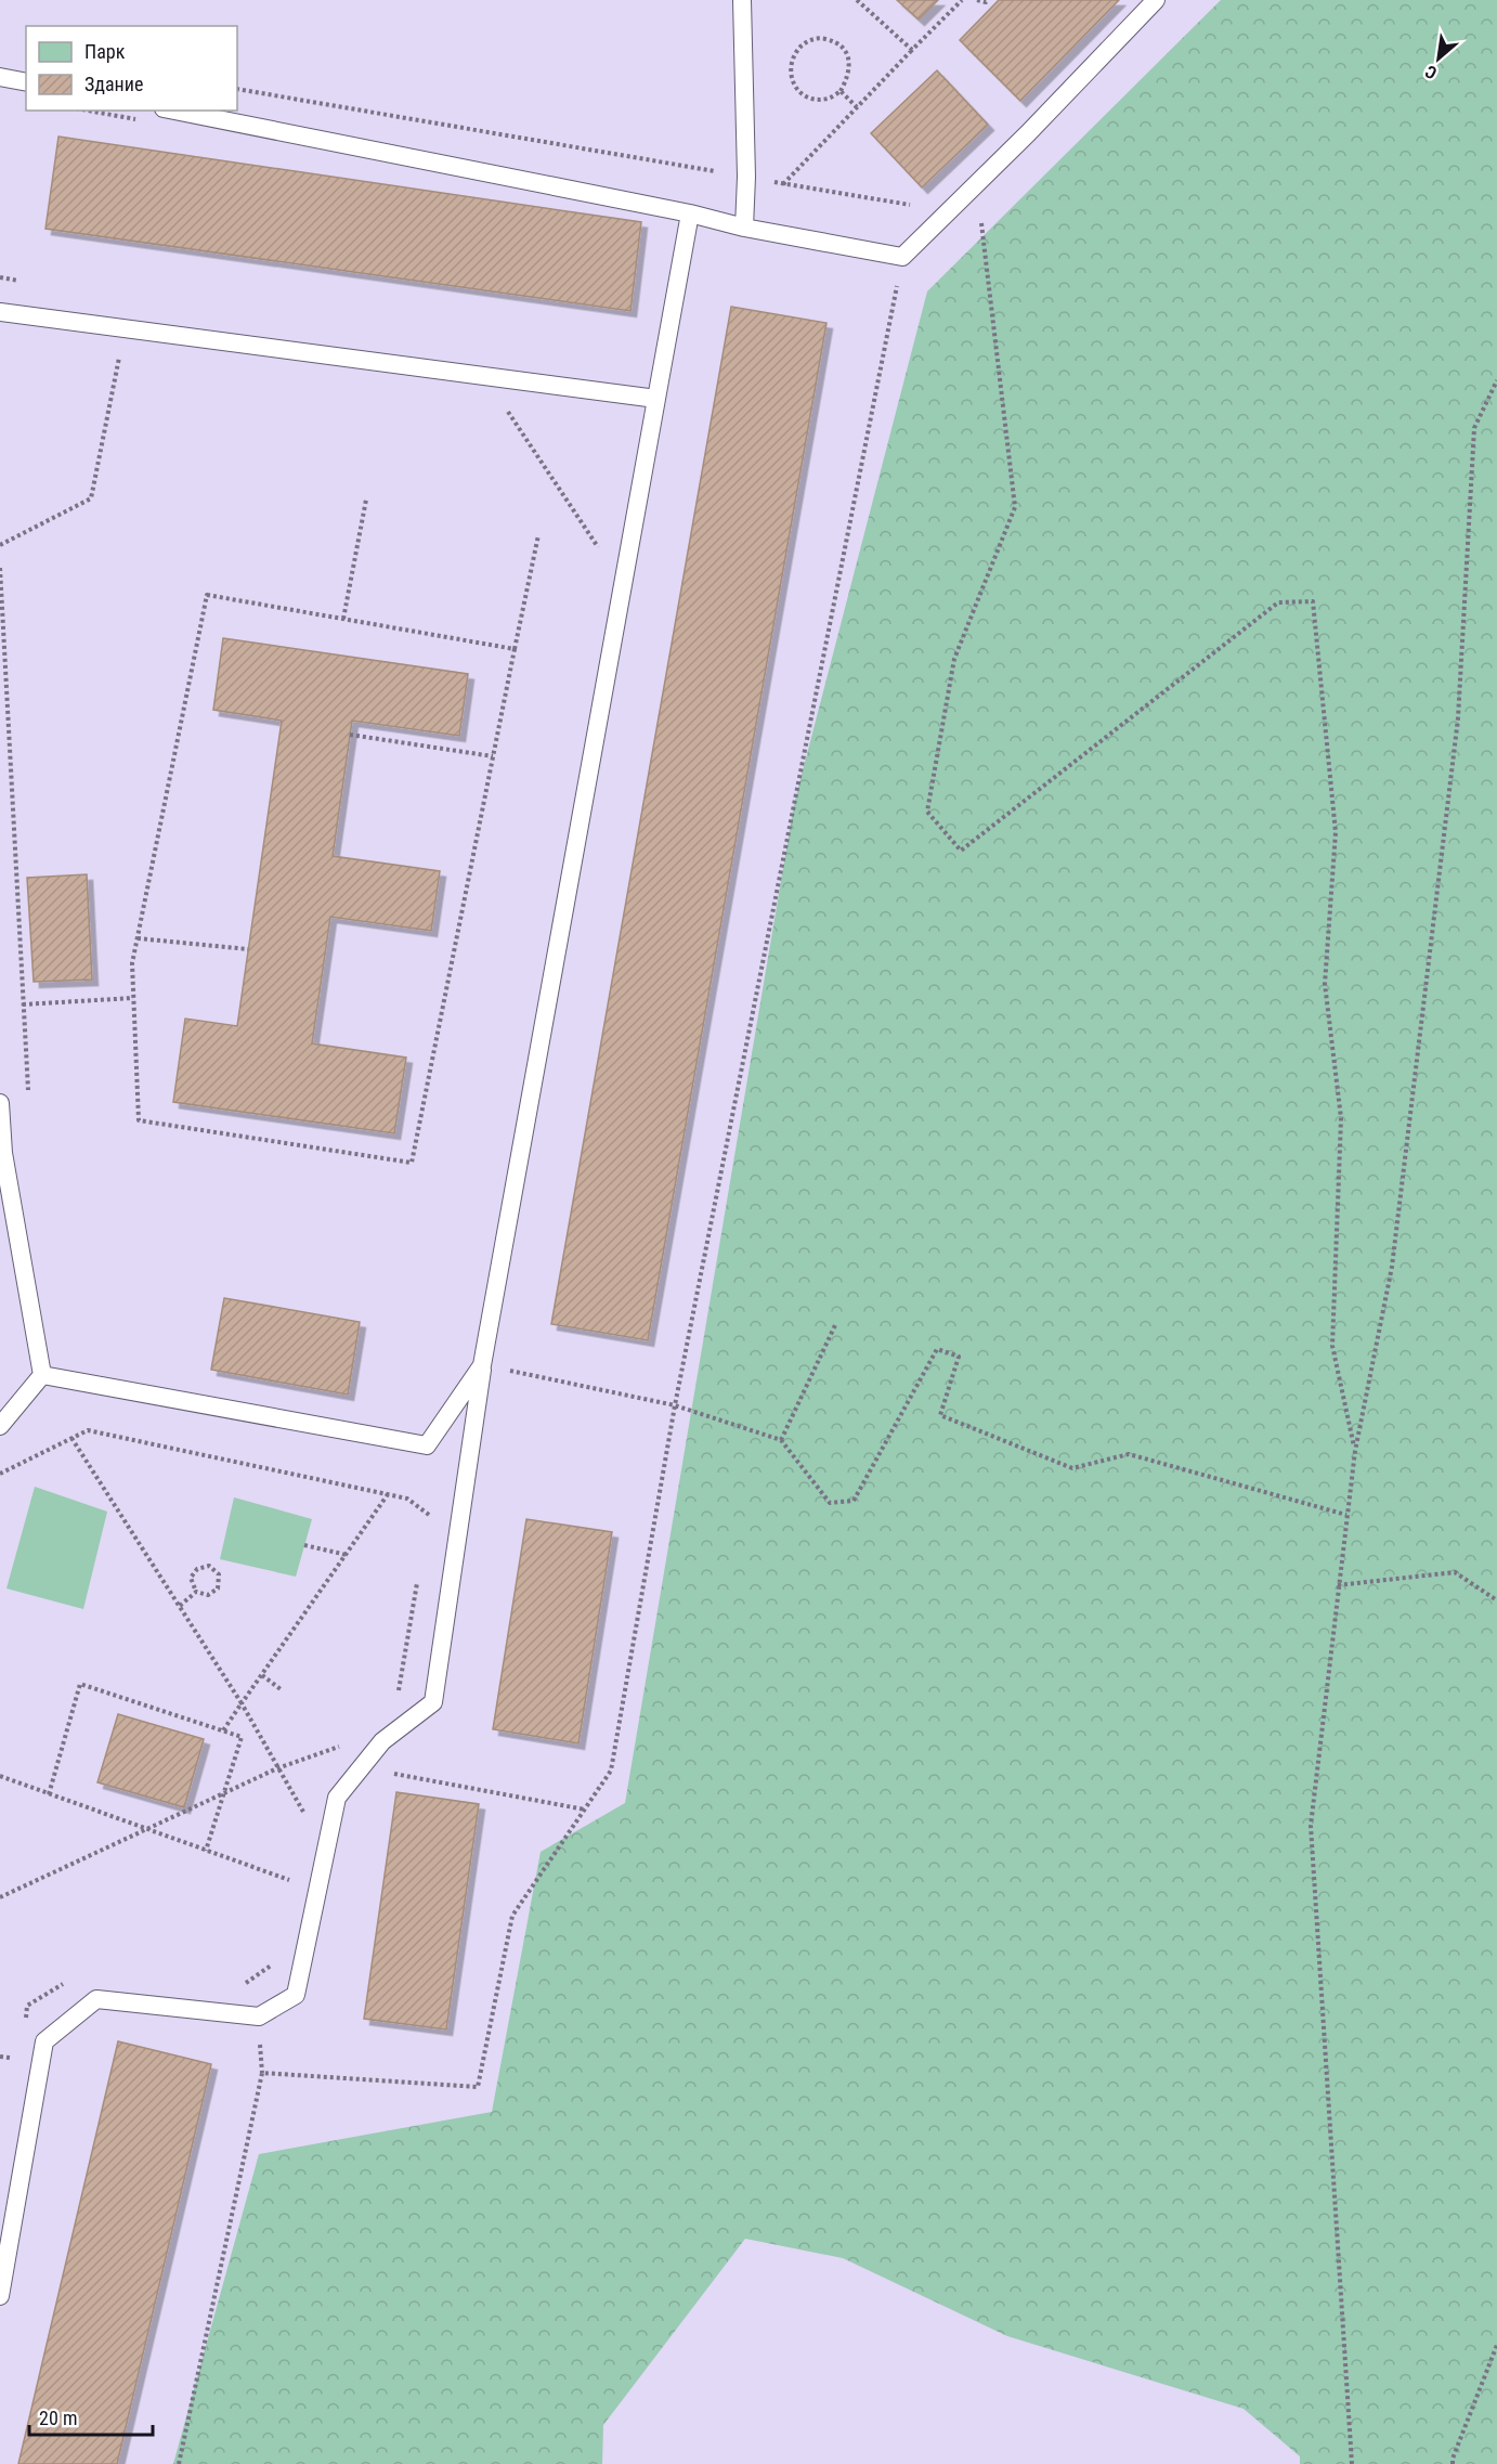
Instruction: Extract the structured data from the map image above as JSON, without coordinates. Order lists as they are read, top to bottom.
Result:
{
  "legend": ["Парк", "Здание"],
  "scale_bar": "20 m",
  "north": "bottom left"
}
